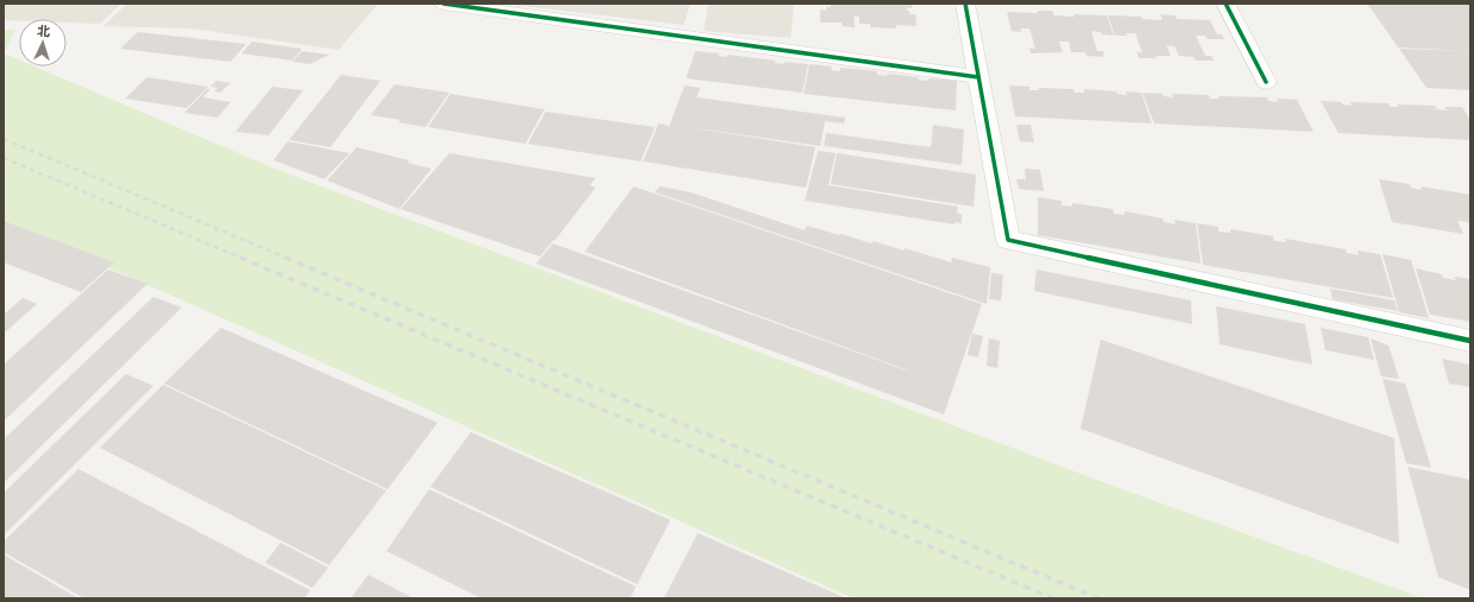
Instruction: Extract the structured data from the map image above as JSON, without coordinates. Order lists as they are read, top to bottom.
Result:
{
  "north": "top"
}
